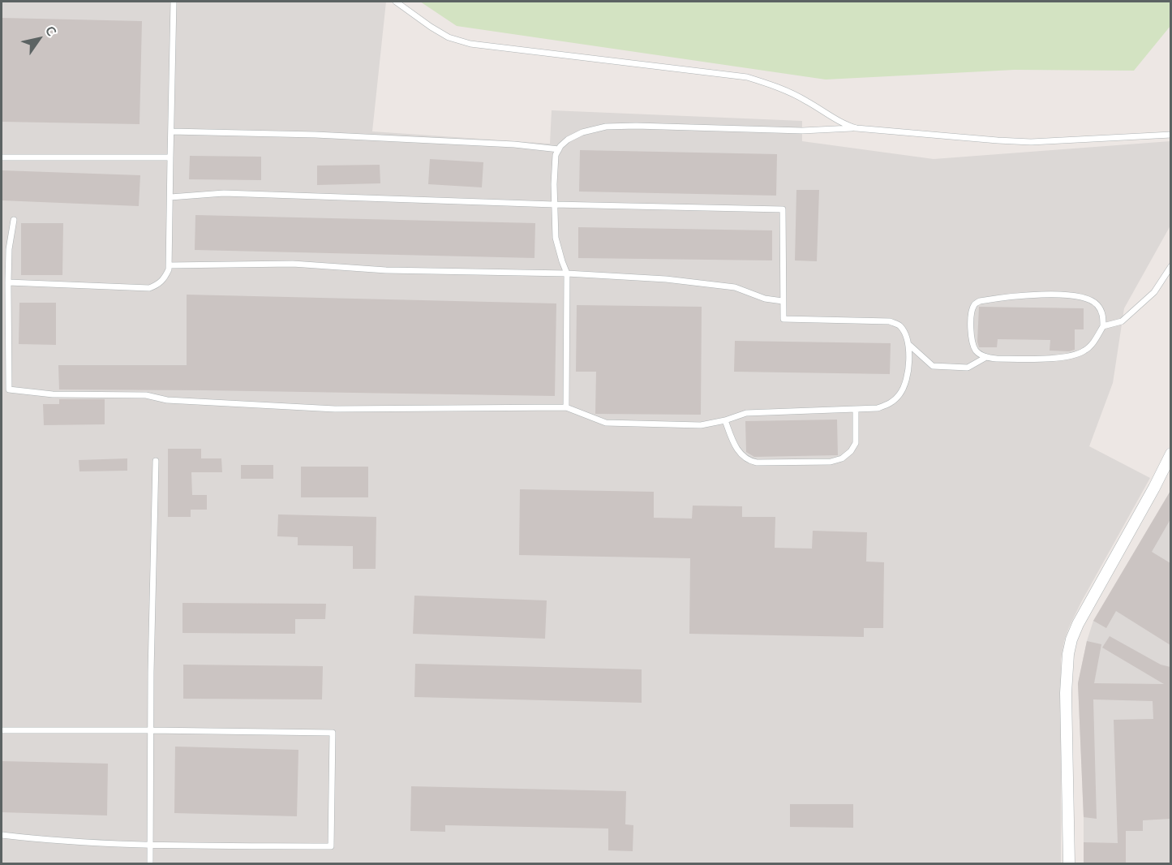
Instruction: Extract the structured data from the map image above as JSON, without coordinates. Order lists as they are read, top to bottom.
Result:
{
  "north": "top right"
}
